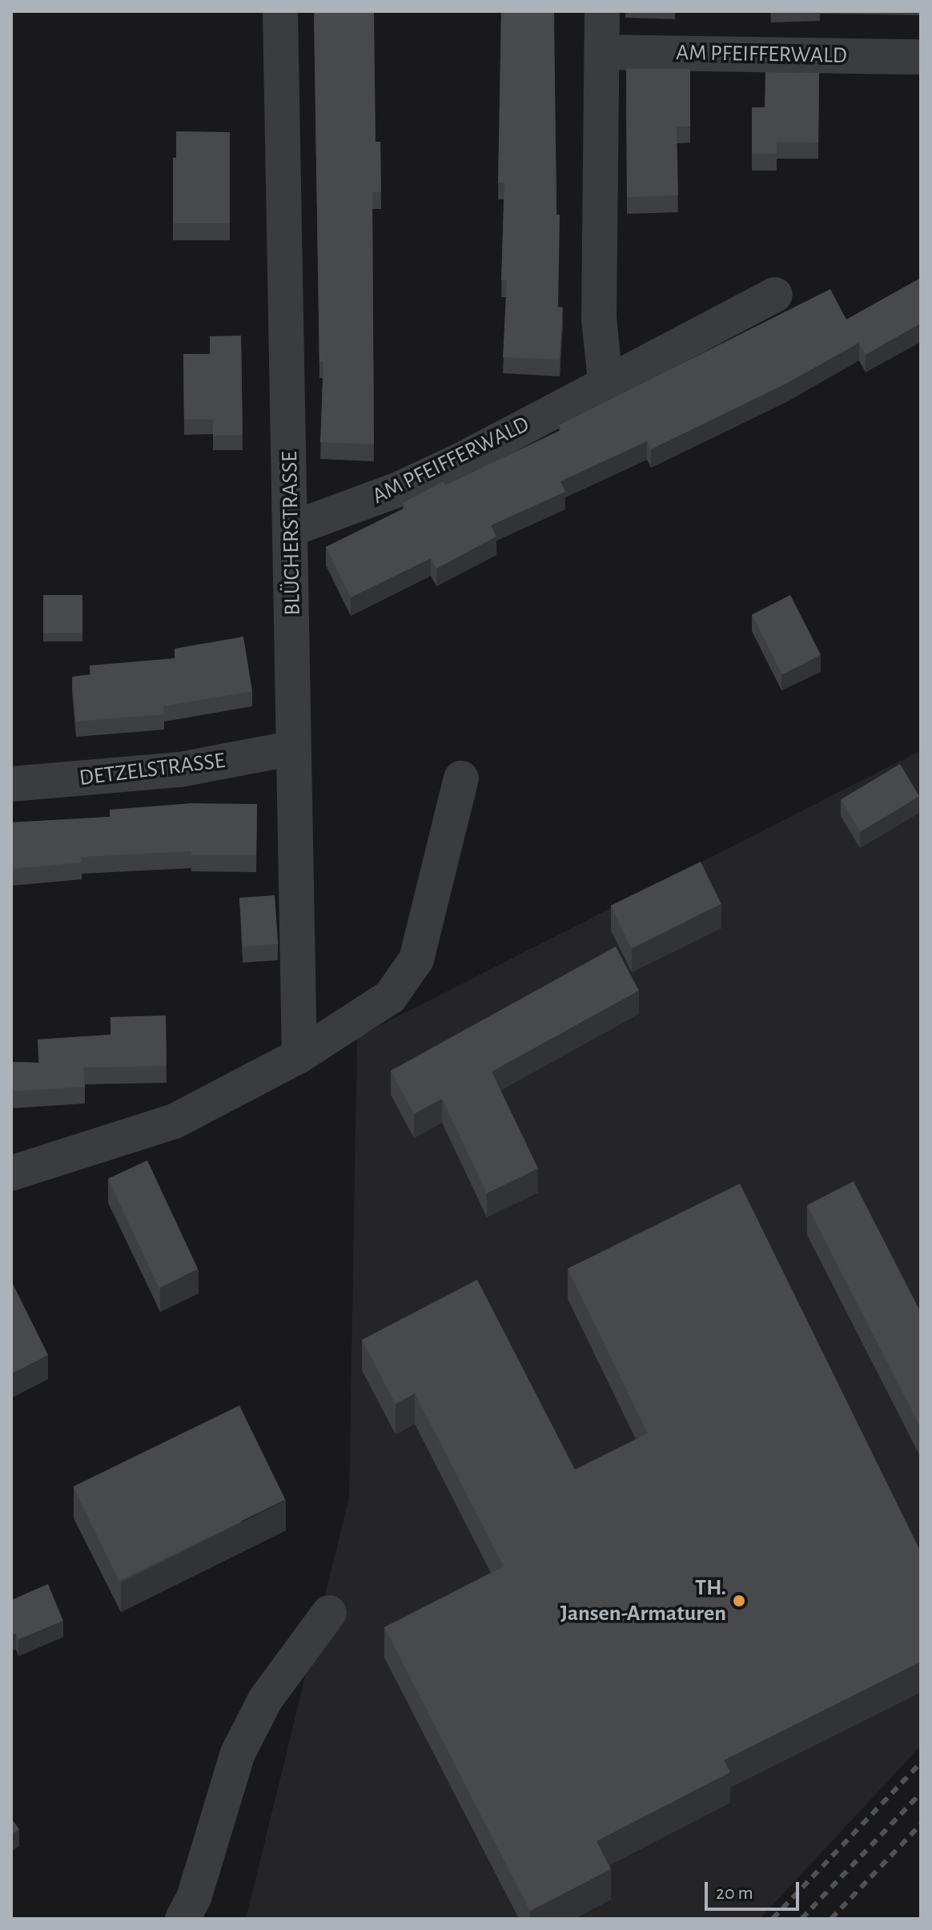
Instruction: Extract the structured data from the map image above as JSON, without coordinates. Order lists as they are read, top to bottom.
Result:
{
  "streets": {
    "street": ["AM PFEIFFERWALD", "BLÜCHERSTRASSE", "DETZELSTRASSE"]
  },
  "crossings": [
    ["AM PFEIFFERWALD", "BLÜCHERSTRASSE"],
    ["BLÜCHERSTRASSE", "DETZELSTRASSE"]
  ],
  "places": ["TH. Jansen-Armaturen"],
  "scale_bar": "20 m"
}
